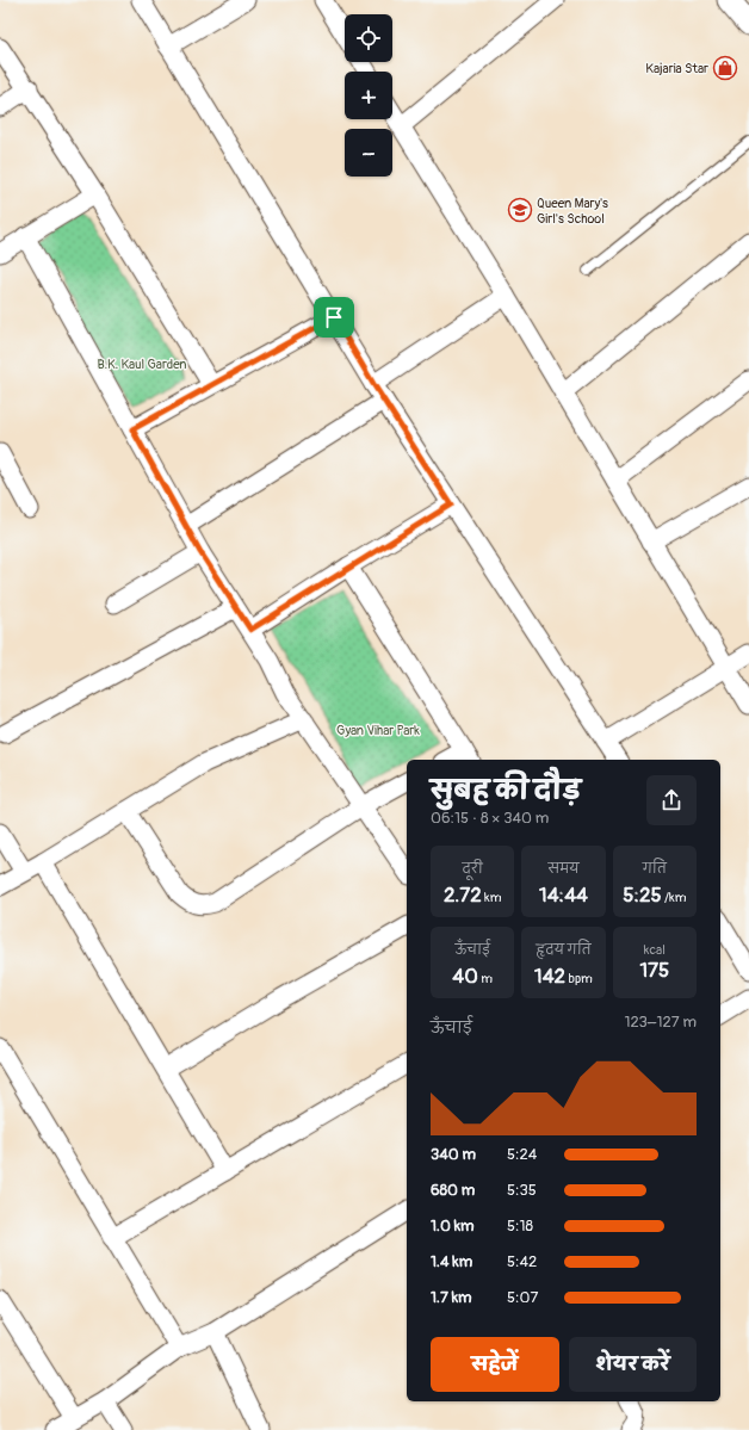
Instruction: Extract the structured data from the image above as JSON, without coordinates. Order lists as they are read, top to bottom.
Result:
{
  "parks": ["B.K. Kaul Garden", "Gyan Vihar Park"],
  "places": {
    "shop": ["Kajaria Star"],
    "school or university": ["Queen Mary's Girl's School"]
  },
  "page": {
    "map_buttons": ["+", "−"],
    "heading": ["सुबह की दौड़", "06:15 · 8 × 340 m"],
    "stats": [
      ["दूरी", "2.72 km"],
      ["समय", "14:44"],
      ["गति", "5:25 /km"],
      ["ऊँचाई", "40 m"],
      ["हृदय गति", "142 bpm"],
      ["kcal", "175"]
    ],
    "chart": ["ऊँचाई", "123–127 m"],
    "list": [
      {
        "name": "340 m",
        "note": "5:24"
      },
      {
        "name": "680 m",
        "note": "5:35"
      },
      {
        "name": "1.0 km",
        "note": "5:18"
      },
      {
        "name": "1.4 km",
        "note": "5:42"
      },
      {
        "name": "1.7 km",
        "note": "5:07"
      }
    ],
    "buttons": ["सहेजें", "शेयर करें"]
  }
}
